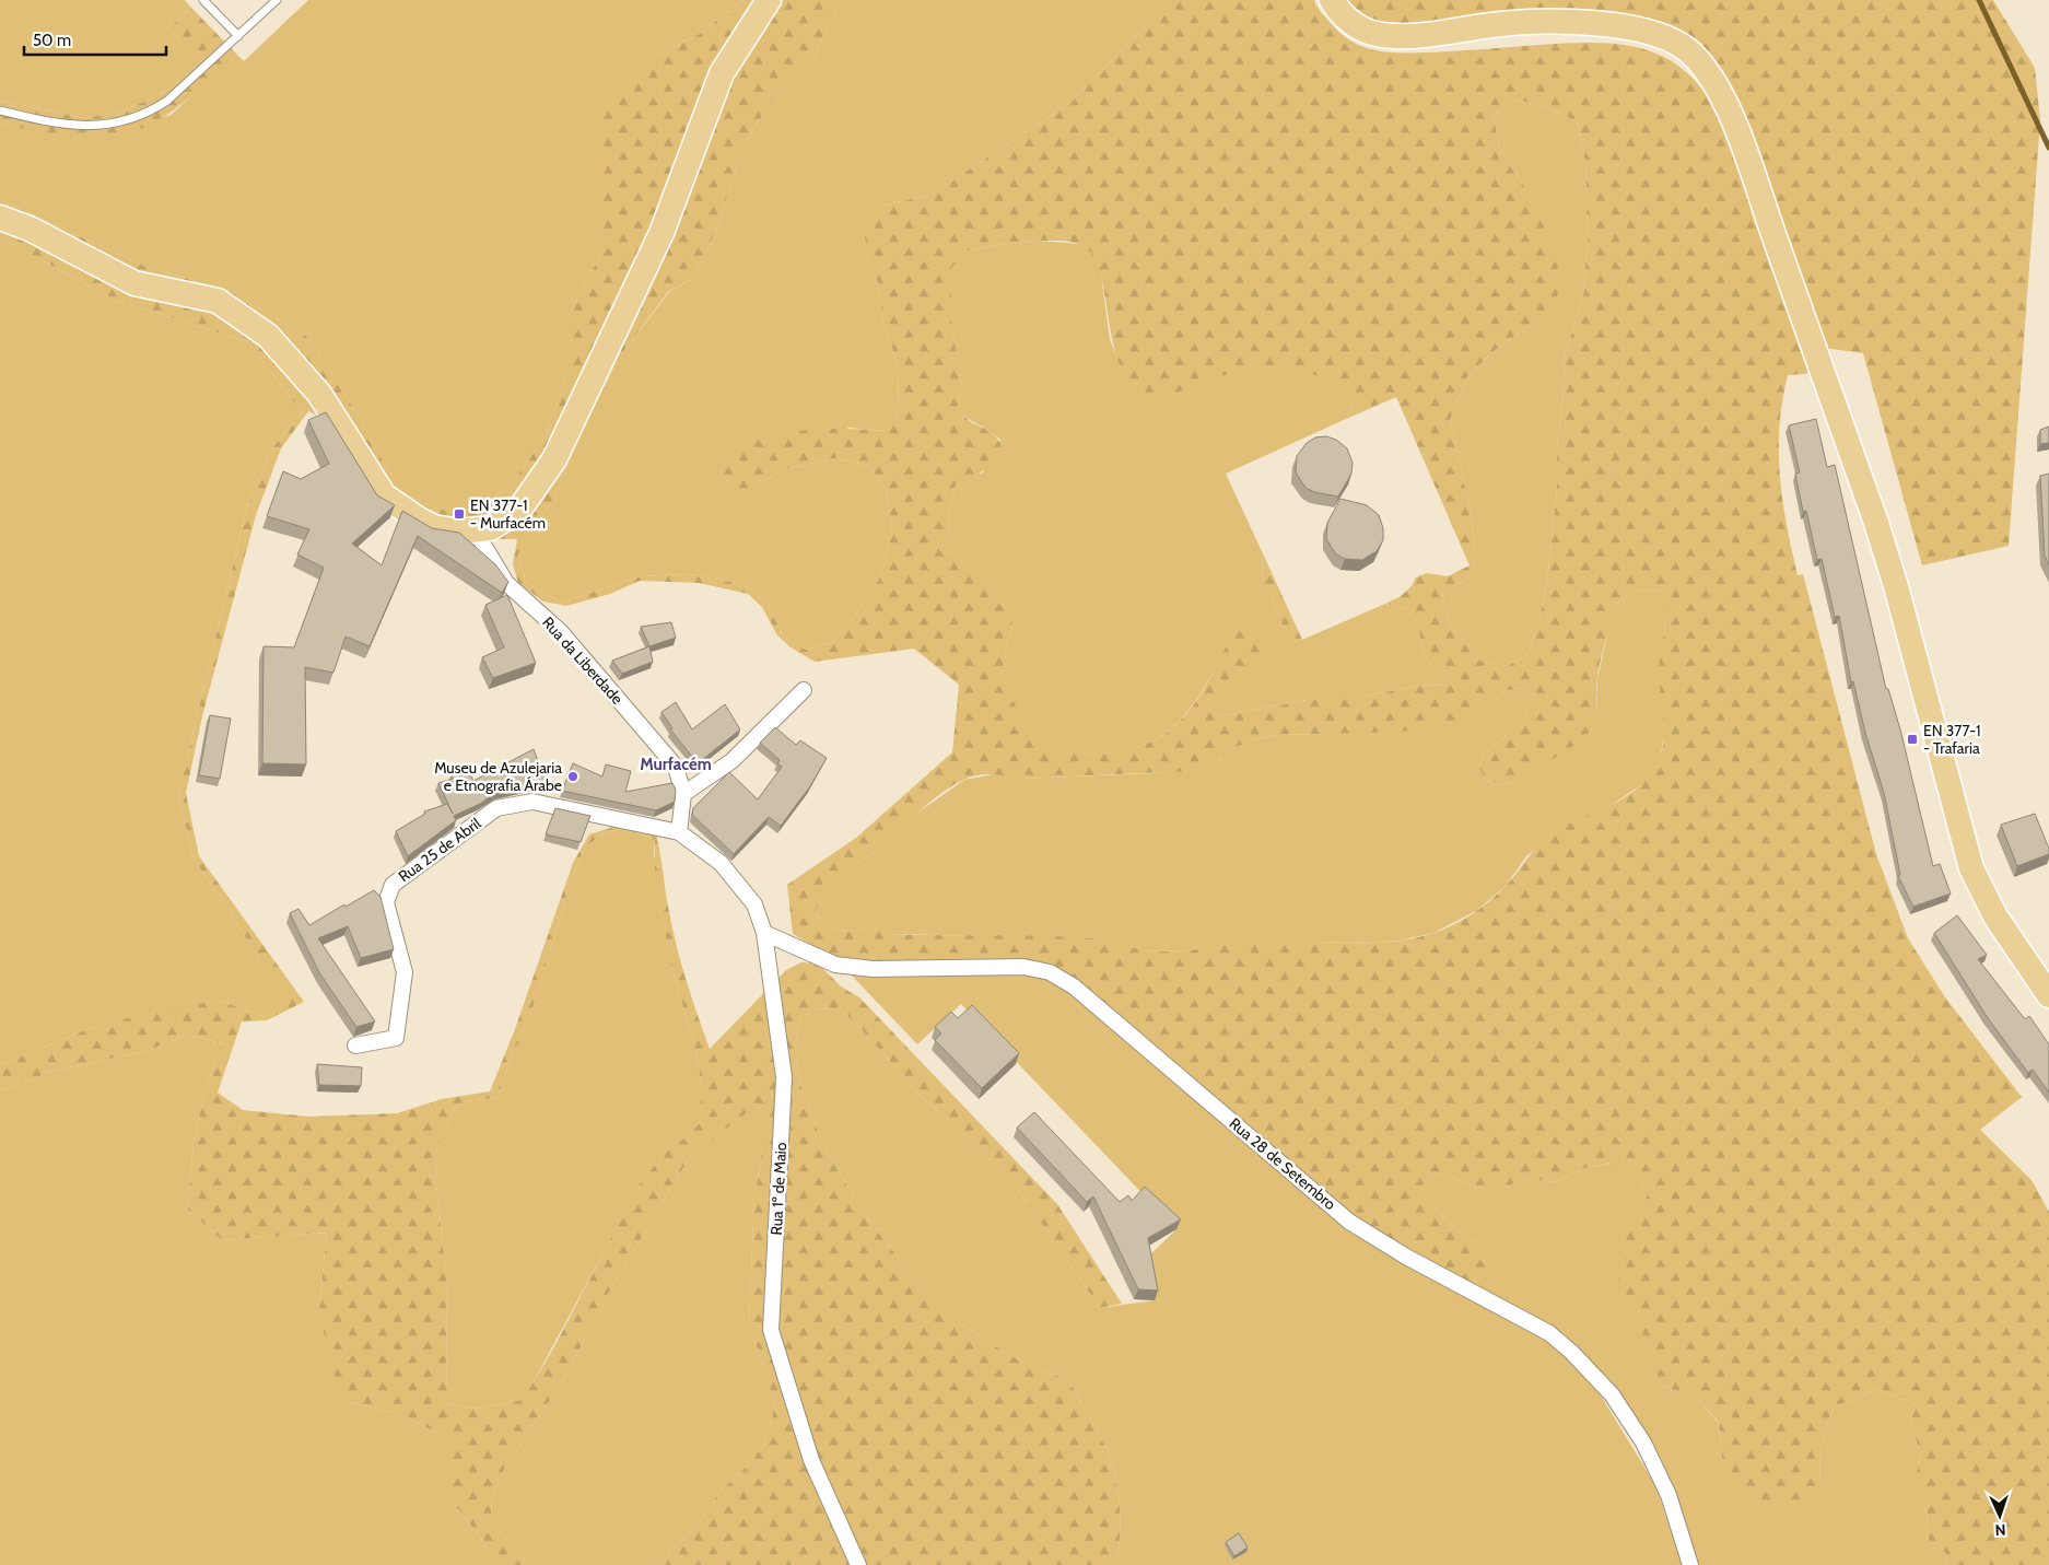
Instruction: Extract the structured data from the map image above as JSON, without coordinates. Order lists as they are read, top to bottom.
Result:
{
  "streets": {
    "street": [
      "Rua da Liberdade",
      "Rua 25 de Abril",
      "Rua 28 de Setembro",
      "Rua 1º de Maio"
    ]
  },
  "crossings": [
    ["Rua 25 de Abril", "Rua 1º de Maio"],
    ["Rua 28 de Setembro", "Rua 1º de Maio"]
  ],
  "districts": ["Murfacém"],
  "places": {
    "transit": ["EN 377-1 - Murfacém", "EN 377-1 - Trafaria"],
    "other": ["Museu de Azulejaria e Etnografia Árabe"]
  },
  "scale_bar": "50 m",
  "north": "bottom"
}
